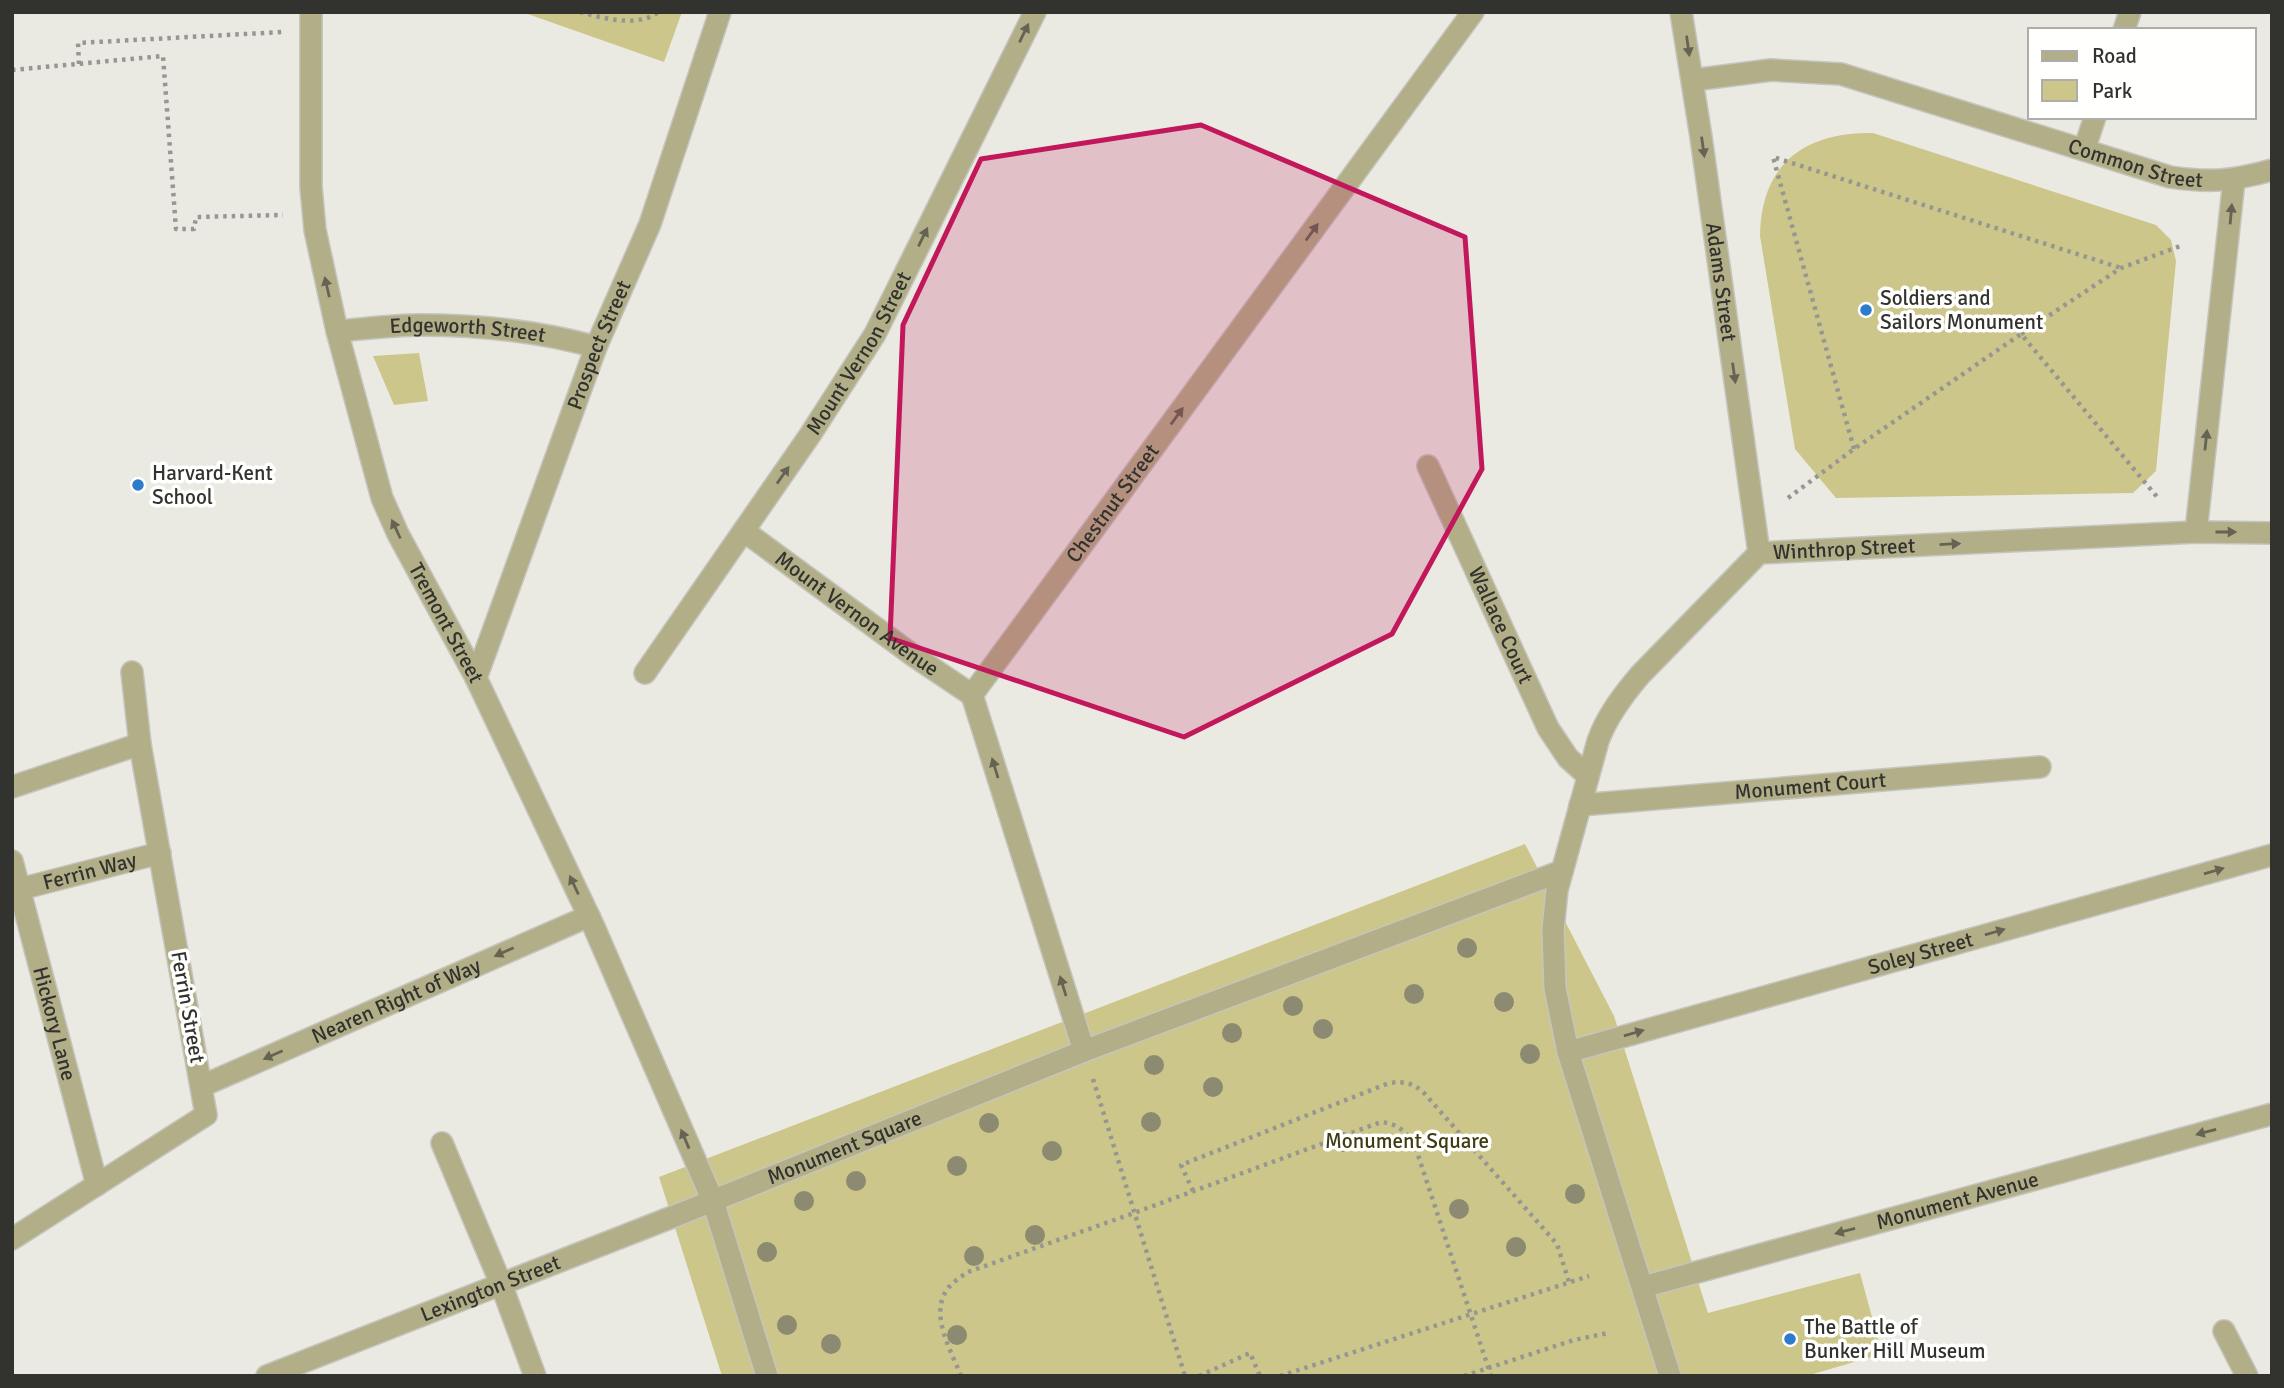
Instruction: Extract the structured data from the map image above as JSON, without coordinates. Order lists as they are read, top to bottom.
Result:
{
  "streets": {
    "street": [
      "Common Street",
      "Adams Street",
      "Edgeworth Street",
      "Prospect Street",
      "Mount Vernon Street",
      "Chestnut Street",
      "Winthrop Street",
      "Mount Vernon Avenue",
      "Tremont Street",
      "Wallace Court",
      "Monument Court",
      "Ferrin Way",
      "Soley Street",
      "Nearen Right of Way",
      "Ferrin Street",
      "Hickory Lane",
      "Monument Square",
      "Monument Avenue",
      "Lexington Street"
    ]
  },
  "crossings": [
    ["Common Street", "Adams Street"],
    ["Adams Street", "Winthrop Street"],
    ["Edgeworth Street", "Prospect Street"],
    ["Edgeworth Street", "Tremont Street"],
    ["Prospect Street", "Tremont Street"],
    ["Mount Vernon Street", "Mount Vernon Avenue"],
    ["Chestnut Street", "Mount Vernon Avenue"],
    ["Winthrop Street", "Wallace Court"],
    ["Winthrop Street", "Monument Court"],
    ["Winthrop Street", "Monument Square"],
    ["Tremont Street", "Nearen Right of Way"],
    ["Tremont Street", "Monument Square"],
    ["Tremont Street", "Lexington Street"],
    ["Ferrin Way", "Ferrin Street"],
    ["Ferrin Way", "Hickory Lane"],
    ["Nearen Right of Way", "Ferrin Street"],
    ["Ferrin Street", "Hickory Lane"],
    ["Monument Square", "Lexington Street"]
  ],
  "one_way": [
    "Adams Street",
    "Mount Vernon Street",
    "Chestnut Street",
    "Winthrop Street",
    "Tremont Street",
    "Soley Street",
    "Nearen Right of Way",
    "Monument Avenue"
  ],
  "parks": ["Monument Square"],
  "places": ["Soldiers and Sailors Monument", "Harvard-Kent School", "The Battle of Bunker Hill Museum"],
  "legend": ["Road", "Park"]
}
